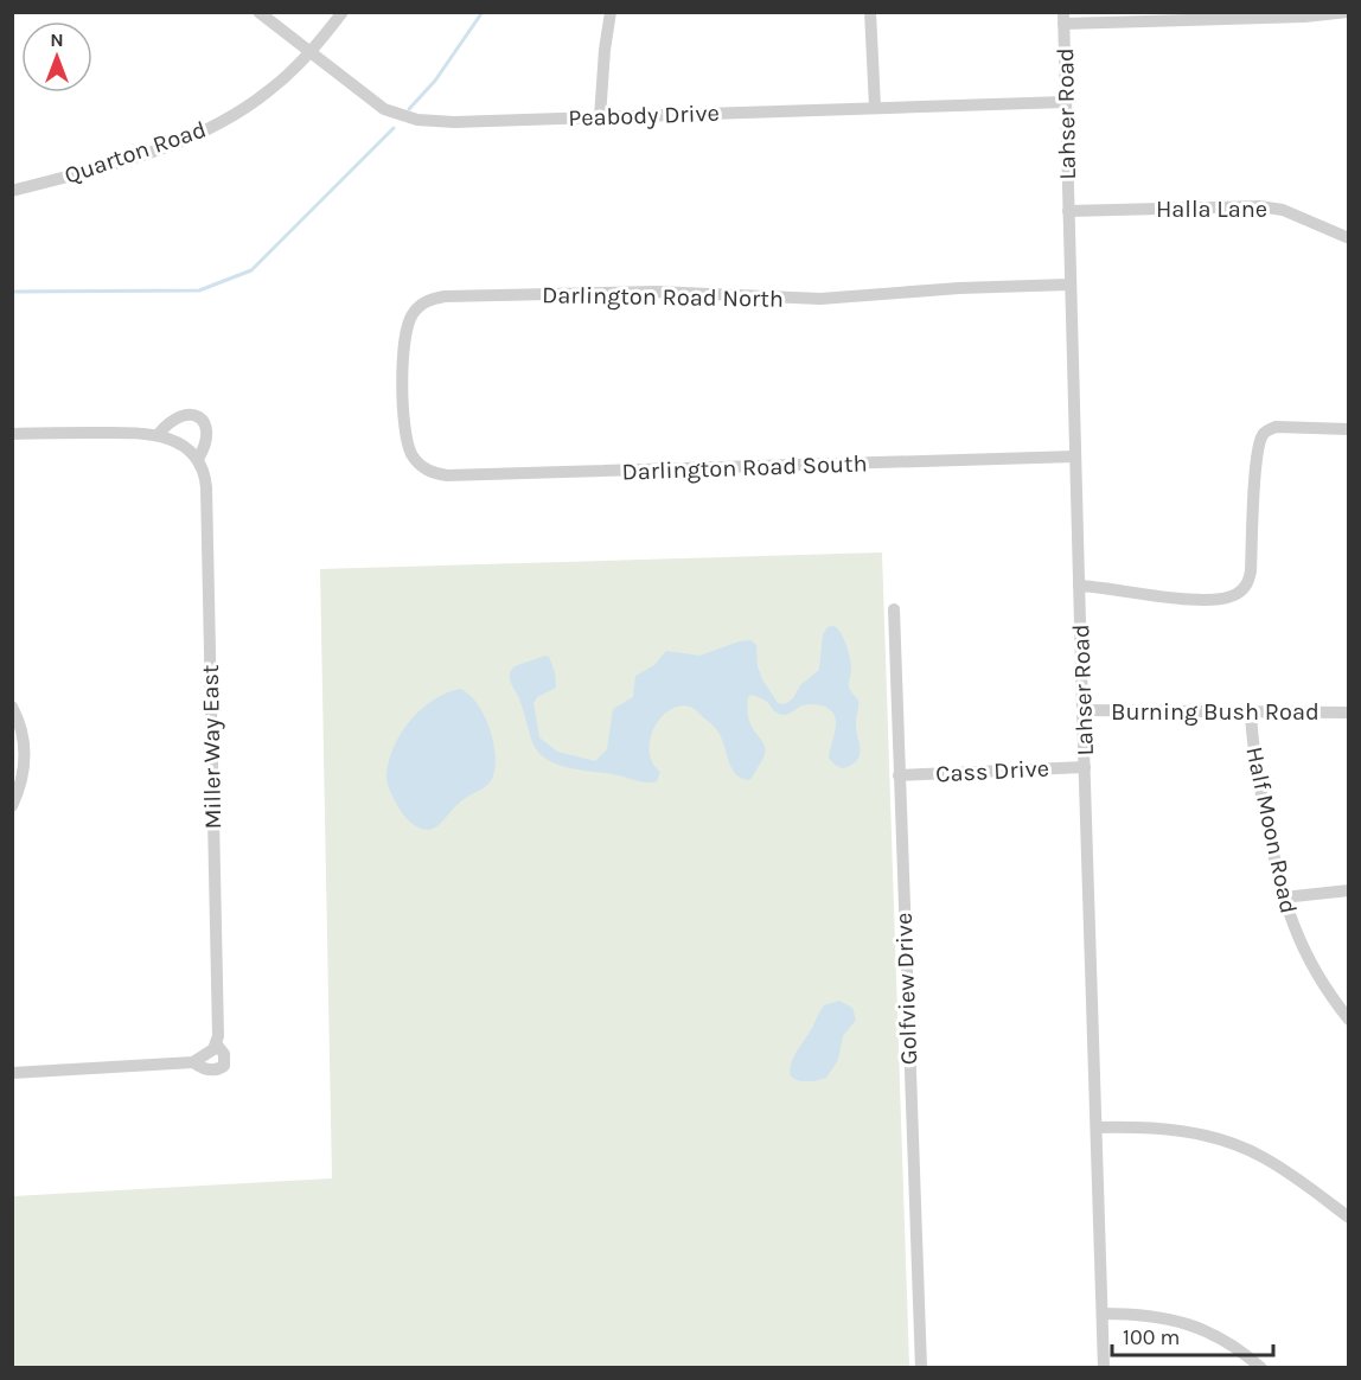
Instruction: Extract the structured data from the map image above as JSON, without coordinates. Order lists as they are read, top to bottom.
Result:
{
  "streets": {
    "street": [
      "Lahser Road",
      "Peabody Drive",
      "Quarton Road",
      "Halla Lane",
      "Darlington Road North",
      "Darlington Road South",
      "Burning Bush Road",
      "Miller Way East",
      "Cass Drive",
      "Half Moon Road",
      "Golfview Drive"
    ]
  },
  "crossings": [
    ["Lahser Road", "Peabody Drive"],
    ["Lahser Road", "Halla Lane"],
    ["Lahser Road", "Darlington Road North"],
    ["Lahser Road", "Darlington Road South"],
    ["Lahser Road", "Burning Bush Road"],
    ["Lahser Road", "Cass Drive"],
    ["Peabody Drive", "Quarton Road"],
    ["Darlington Road North", "Darlington Road South"],
    ["Burning Bush Road", "Half Moon Road"],
    ["Cass Drive", "Golfview Drive"]
  ],
  "scale_bar": "100 m",
  "north": "top"
}
